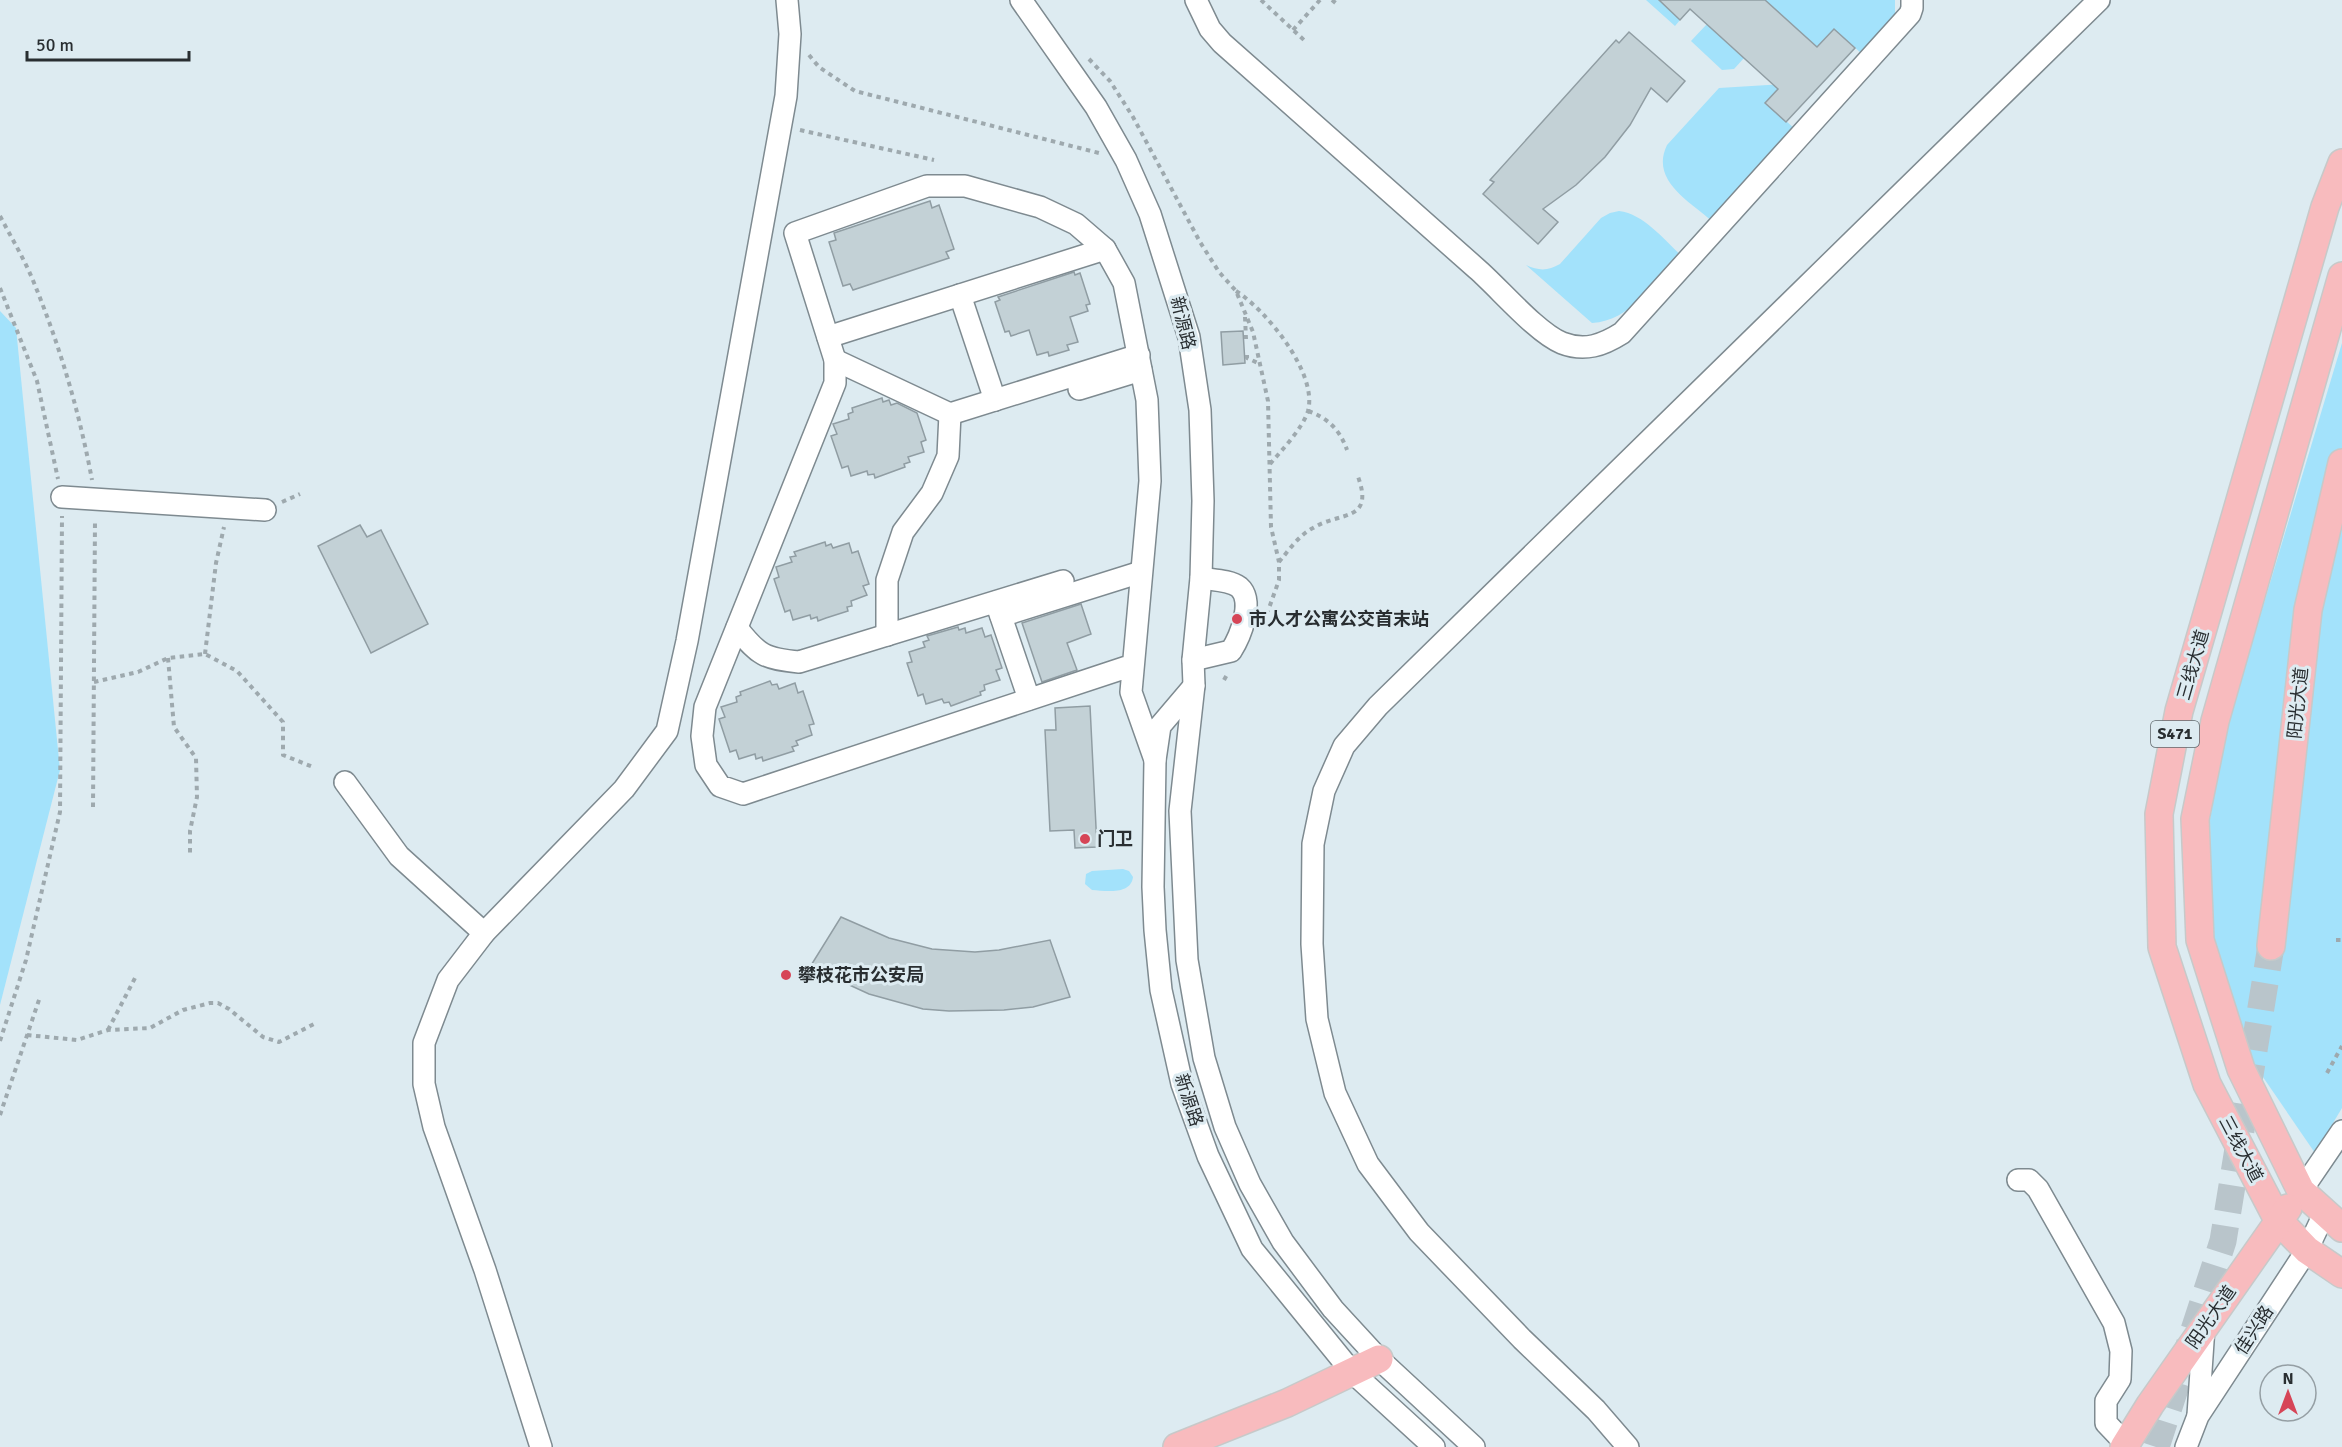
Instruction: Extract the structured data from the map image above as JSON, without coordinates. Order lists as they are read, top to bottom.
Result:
{
  "streets": {
    "main road": ["三线大道", "阳光大道", "S471"],
    "street": ["新源路", "佳兴路"]
  },
  "crossings": [
    ["三线大道", "阳光大道"],
    ["三线大道", "佳兴路"]
  ],
  "places": ["市人才公寓公交首末站", "门卫", "攀枝花市公安局"],
  "scale_bar": "50 m",
  "north": "top"
}
